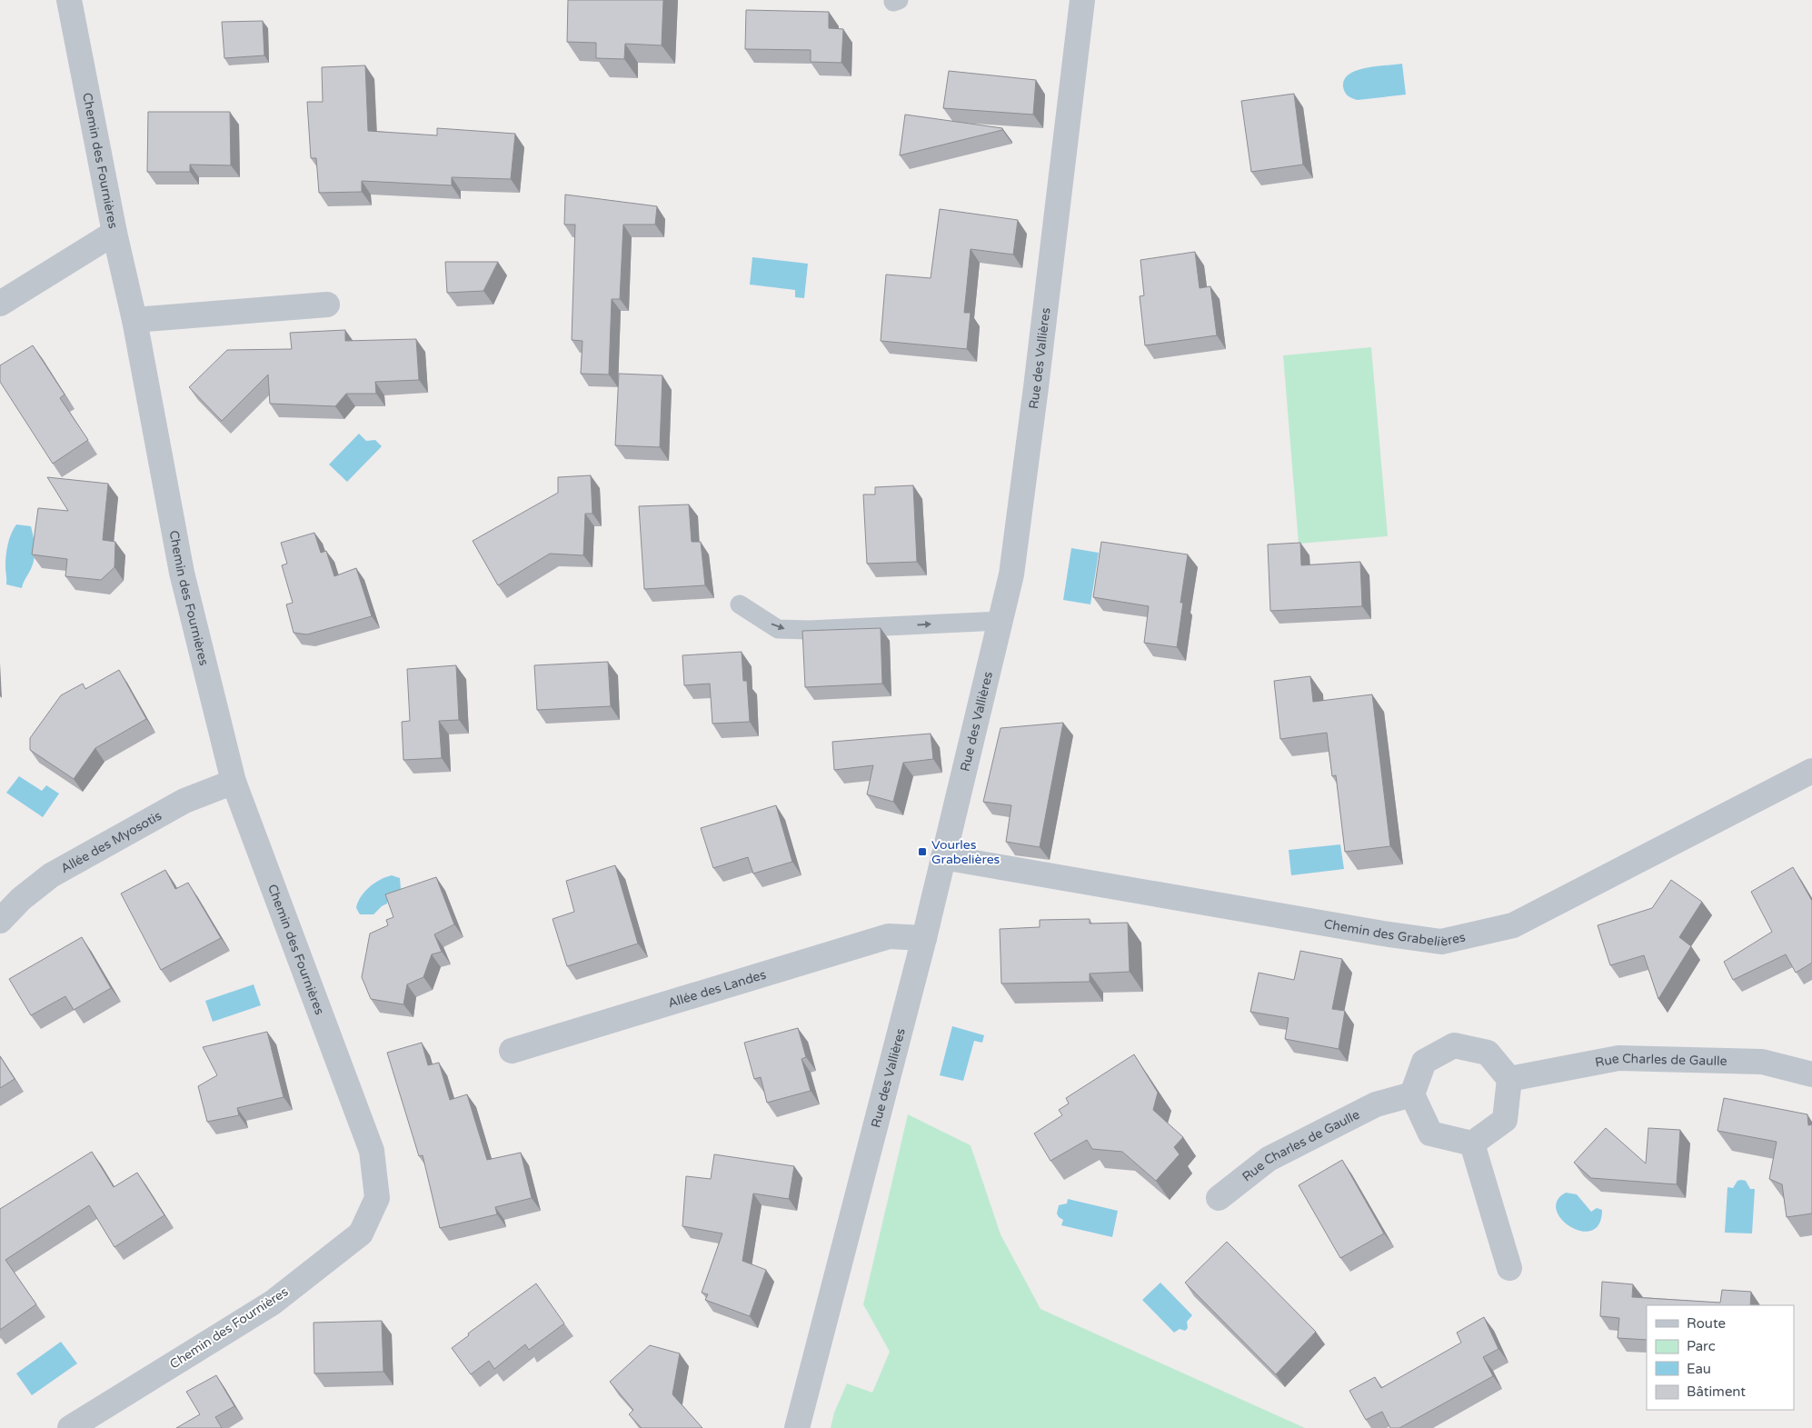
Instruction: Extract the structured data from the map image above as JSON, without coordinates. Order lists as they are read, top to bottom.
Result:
{
  "streets": {
    "street": [
      "Chemin des Fournières",
      "Rue des Vallières",
      "Allée des Myosotis",
      "Chemin des Grabelières",
      "Allée des Landes",
      "Rue Charles de Gaulle"
    ]
  },
  "crossings": [
    ["Chemin des Fournières", "Allée des Myosotis"],
    ["Rue des Vallières", "Chemin des Grabelières"],
    ["Rue des Vallières", "Allée des Landes"]
  ],
  "places": {
    "transit": ["Vourles Grabelières"]
  },
  "legend": [
    "Route",
    "Parc",
    "Eau",
    "Bâtiment"
  ]
}
